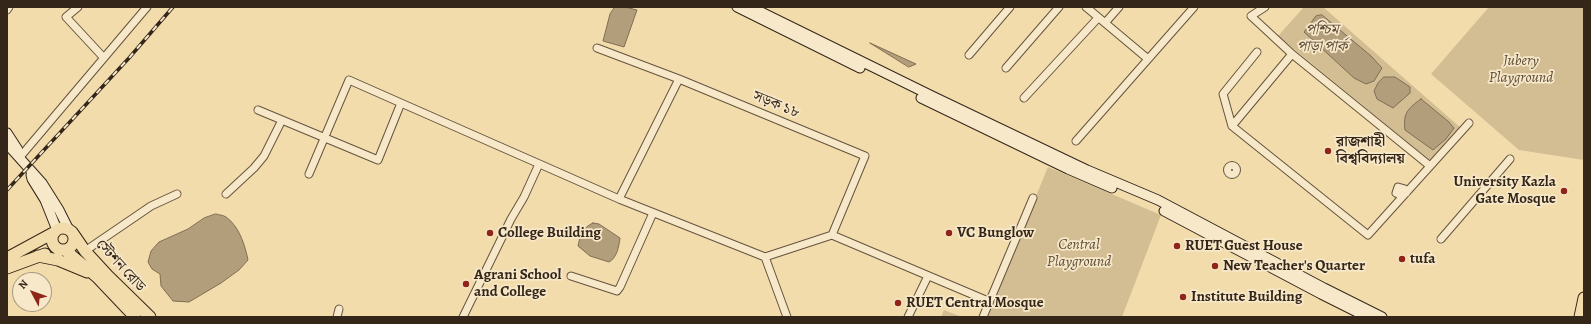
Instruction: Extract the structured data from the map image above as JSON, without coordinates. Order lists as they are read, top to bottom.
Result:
{
  "streets": {
    "main road": ["স্টেশন রোড"],
    "street": ["সড়ক ১৮"]
  },
  "parks": ["পশ্চিম পাড়া পার্ক", "Jubery Playground", "Central Playground"],
  "places": [
    "রাজশাহী বিশ্ববিদ্যালয়",
    "University Kazla Gate Mosque",
    "College Building",
    "VC Bunglow",
    "RUET Guest House",
    "tufa",
    "New Teacher's Quarter",
    "Agrani School and College",
    "Institute Building",
    "RUET Central Mosque"
  ],
  "north": "top left"
}
